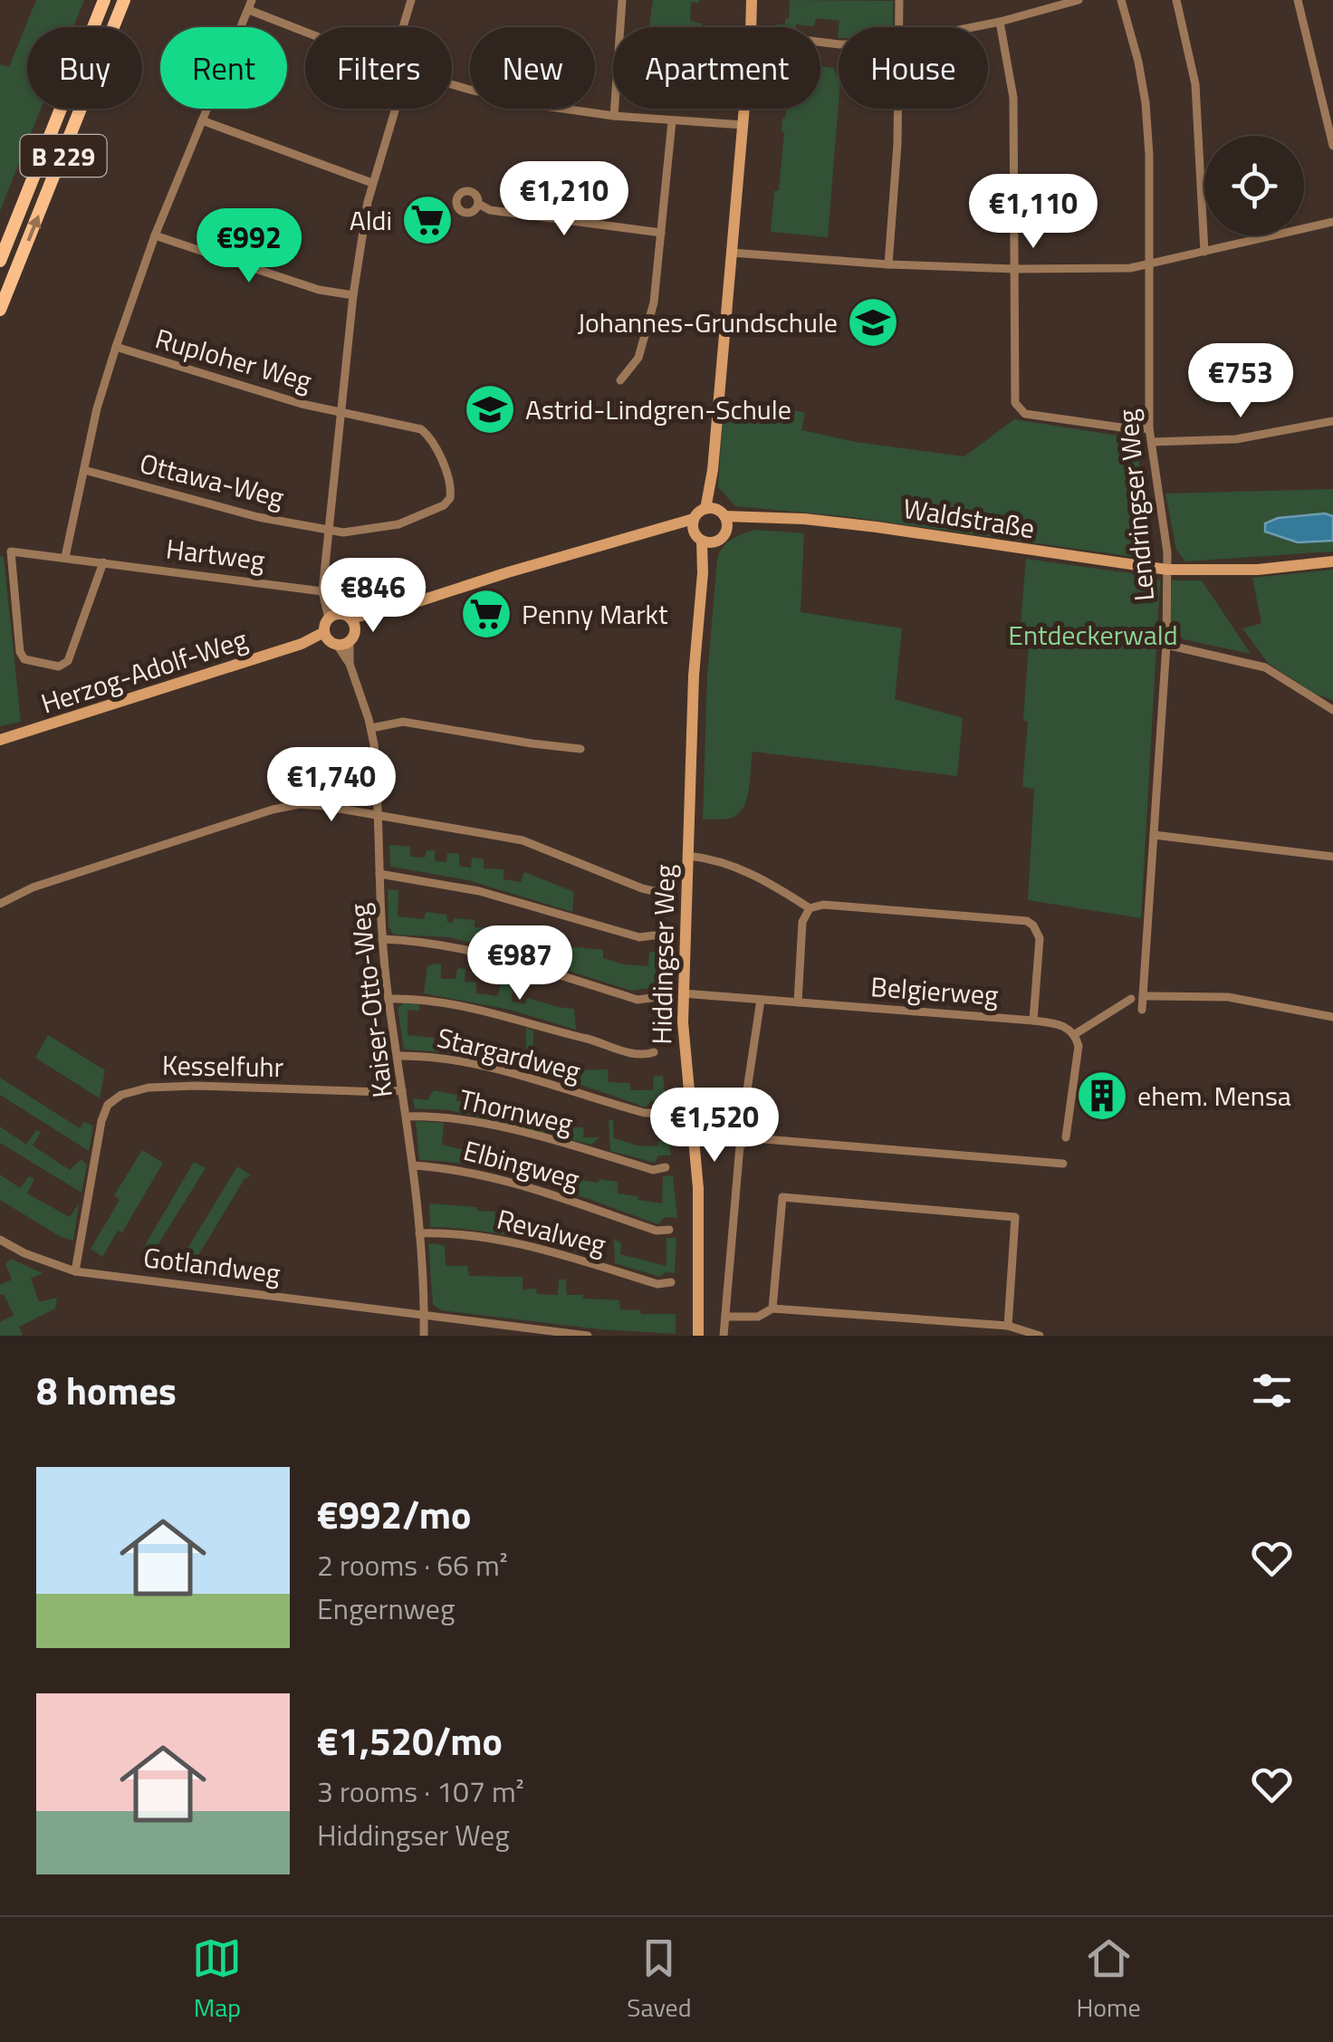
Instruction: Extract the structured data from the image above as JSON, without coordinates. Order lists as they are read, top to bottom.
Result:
{
  "streets": {
    "main road": [
      "B 229",
      "Waldstraße",
      "Herzog-Adolf-Weg",
      "Hiddingser Weg"
    ],
    "street": [
      "Ruploher Weg",
      "Ottawa-Weg",
      "Lendringser Weg",
      "Hartweg",
      "Belgierweg",
      "Kaiser-Otto-Weg",
      "Stargardweg",
      "Kesselfuhr",
      "Thornweg",
      "Elbingweg",
      "Revalweg",
      "Gotlandweg"
    ]
  },
  "crossings": [
    ["Ruploher Weg", "Ottawa-Weg"],
    ["Lendringser Weg", "Waldstraße"],
    ["Hartweg", "Kaiser-Otto-Weg"],
    ["Herzog-Adolf-Weg", "Hiddingser Weg"],
    ["Herzog-Adolf-Weg", "Kaiser-Otto-Weg"],
    ["Hiddingser Weg", "Belgierweg"],
    ["Kaiser-Otto-Weg", "Stargardweg"],
    ["Kaiser-Otto-Weg", "Kesselfuhr"],
    ["Kaiser-Otto-Weg", "Thornweg"],
    ["Kaiser-Otto-Weg", "Elbingweg"],
    ["Kaiser-Otto-Weg", "Revalweg"],
    ["Kaiser-Otto-Weg", "Gotlandweg"],
    ["Kesselfuhr", "Gotlandweg"]
  ],
  "parks": ["Entdeckerwald"],
  "places": {
    "supermarket": ["Aldi", "Penny Markt"],
    "school or university": ["Johannes-Grundschule", "Astrid-Lindgren-Schule"],
    "building": ["ehem. Mensa"]
  },
  "page": {
    "chip": [
      "Buy",
      "Rent",
      "Filters",
      "New",
      "Apartment",
      "House"
    ],
    "price": [
      "€1,210",
      "€1,110",
      "€992",
      "€753",
      "€846",
      "€1,740",
      "€987",
      "€1,520"
    ],
    "heading": "8 homes",
    "list": [
      {
        "name": "€992/mo",
        "note": "2 rooms · 66 m² · Engernweg"
      },
      {
        "name": "€1,520/mo",
        "note": "3 rooms · 107 m² · Hiddingser Weg"
      }
    ],
    "tabs": ["Map", "Saved", "Home"]
  }
}
